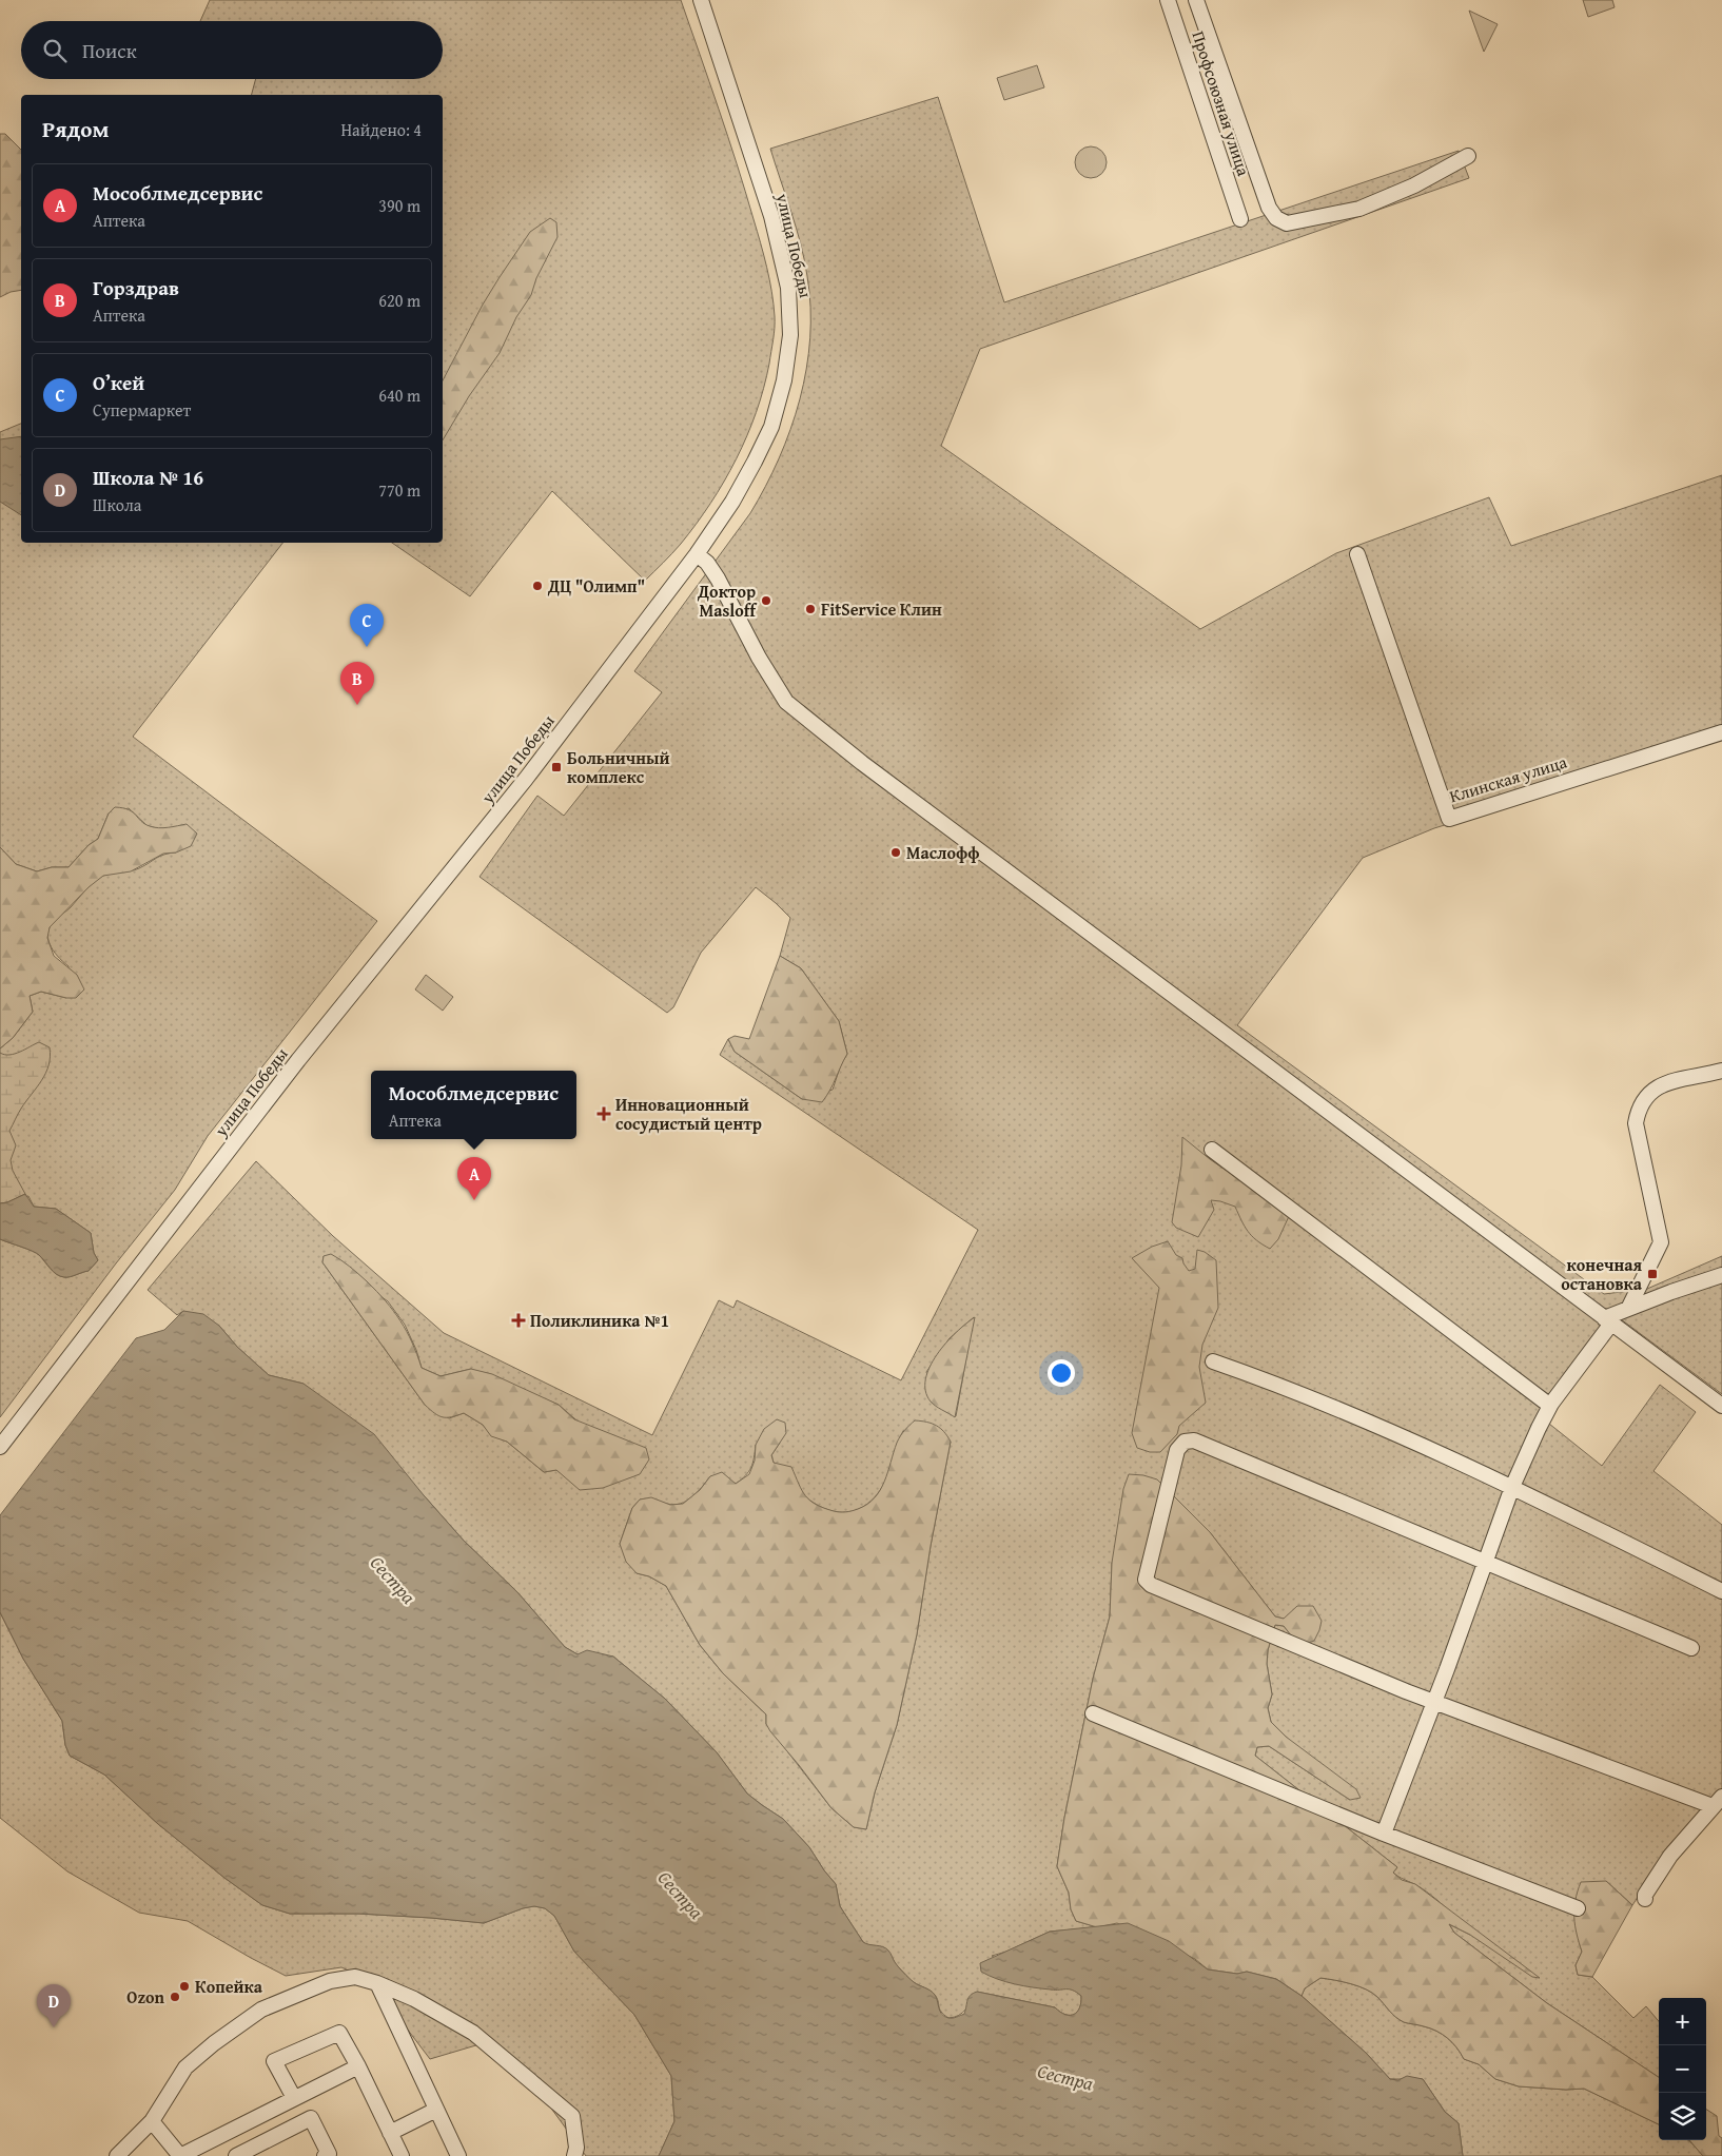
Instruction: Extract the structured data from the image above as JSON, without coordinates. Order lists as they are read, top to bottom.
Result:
{
  "streets": {
    "street": ["Профсоюзная улица", "улица Победы", "Клинская улица"]
  },
  "water": ["Сестра"],
  "places": {
    "other": [
      "ДЦ \"Олимп\"",
      "Доктор Masloff",
      "FitService Клин",
      "Маслофф",
      "Копейка",
      "Ozon"
    ],
    "transit": ["Больничный комплекс", "конечная остановка"],
    "health": ["Инновационный сосудистый центр", "Поликлиника №1"]
  },
  "page": {
    "search": "Поиск",
    "heading": ["Рядом", "Найдено: 4"],
    "list": [
      {
        "mark": "A",
        "name": "Мособлмедсервис",
        "note": "Аптека",
        "value": "390 m"
      },
      {
        "mark": "B",
        "name": "Горздрав",
        "note": "Аптека",
        "value": "620 m"
      },
      {
        "mark": "C",
        "name": "О’кей",
        "note": "Супермаркет",
        "value": "640 m"
      },
      {
        "mark": "D",
        "name": "Школа № 16",
        "note": "Школа",
        "value": "770 m"
      }
    ],
    "pins": [
      "C",
      "B",
      "A",
      "D"
    ],
    "popup": ["Мособлмедсервис", "Аптека"],
    "map_buttons": ["+", "−"]
  }
}
